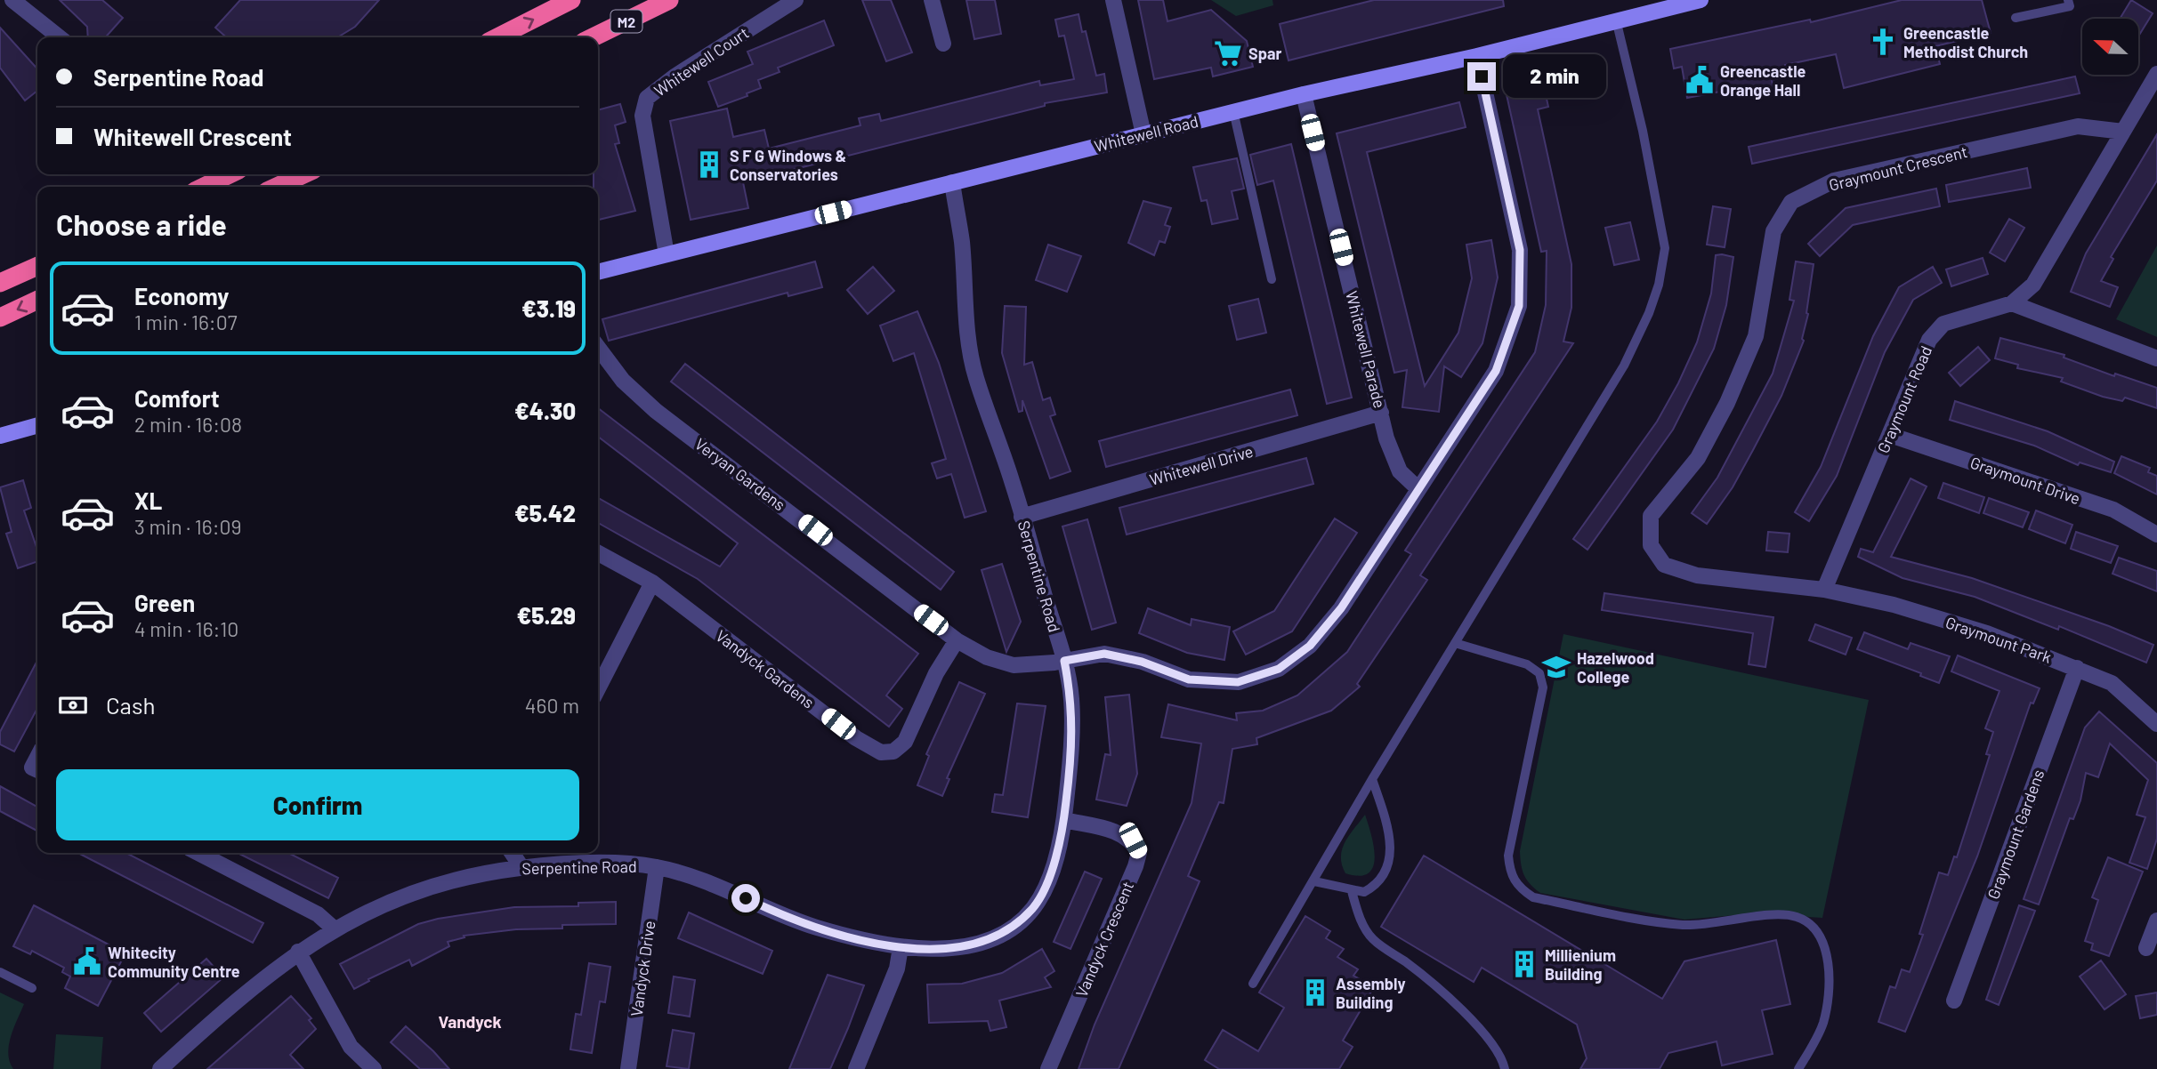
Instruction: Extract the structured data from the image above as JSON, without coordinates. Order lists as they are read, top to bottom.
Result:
{
  "streets": {
    "highway": ["M2"],
    "street": [
      "Whitewell Court",
      "Whitewell Road",
      "Graymount Crescent",
      "Whitewell Parade",
      "Graymount Road",
      "Whitewell Drive",
      "Veryan Gardens",
      "Graymount Drive",
      "Serpentine Road",
      "Graymount Park",
      "Vandyck Gardens",
      "Graymount Gardens",
      "Vandyck Crescent",
      "Vandyck Drive"
    ]
  },
  "crossings": [
    ["Whitewell Court", "Whitewell Road"],
    ["Whitewell Road", "Whitewell Parade"],
    ["Whitewell Road", "Veryan Gardens"],
    ["Whitewell Road", "Serpentine Road"],
    ["Graymount Crescent", "Graymount Road"],
    ["Graymount Crescent", "Graymount Park"],
    ["Whitewell Parade", "Whitewell Drive"],
    ["Whitewell Parade", "Veryan Gardens"],
    ["Graymount Road", "Graymount Drive"],
    ["Graymount Road", "Graymount Park"],
    ["Whitewell Drive", "Serpentine Road"],
    ["Veryan Gardens", "Serpentine Road"],
    ["Veryan Gardens", "Vandyck Gardens"],
    ["Serpentine Road", "Vandyck Crescent"],
    ["Serpentine Road", "Vandyck Drive"],
    ["Graymount Park", "Graymount Gardens"]
  ],
  "districts": ["Vandyck"],
  "places": {
    "church": ["Greencastle Methodist Church"],
    "supermarket": ["Spar"],
    "public building": ["Greencastle Orange Hall", "Whitecity Community Centre"],
    "building": ["S F G Windows & Conservatories", "Millienium Building", "Assembly Building"],
    "school or university": ["Hazelwood College"]
  },
  "north": "left",
  "page": {
    "banner": ["Serpentine Road", "Whitewell Crescent"],
    "bubble": "2 min",
    "heading": "Choose a ride",
    "list": [
      {
        "name": "Economy",
        "note": "1 min · 16:07",
        "value": "€3.19"
      },
      {
        "name": "Comfort",
        "note": "2 min · 16:08",
        "value": "€4.30"
      },
      {
        "name": "XL",
        "note": "3 min · 16:09",
        "value": "€5.42"
      },
      {
        "name": "Green",
        "note": "4 min · 16:10",
        "value": "€5.29"
      }
    ],
    "pay": ["Cash", "460 m"],
    "buttons": "Confirm"
  }
}
